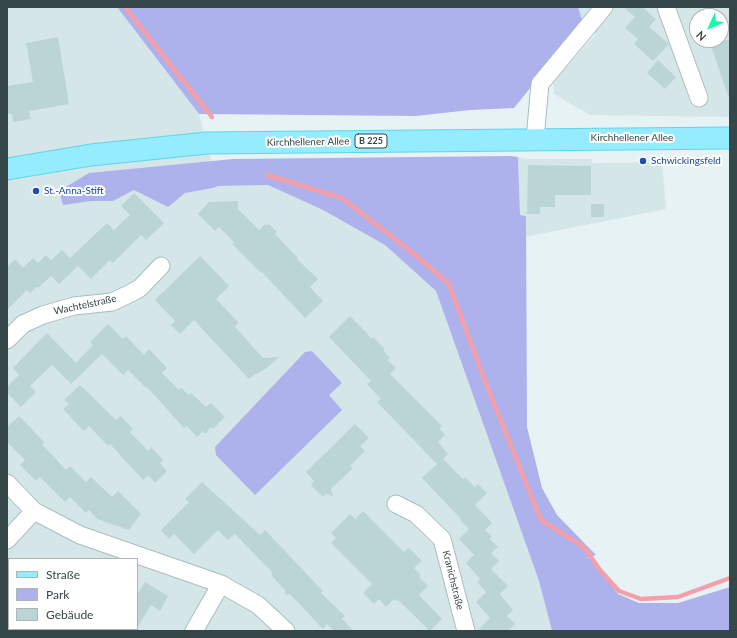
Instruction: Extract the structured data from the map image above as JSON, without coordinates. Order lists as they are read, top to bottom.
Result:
{
  "streets": {
    "main road": ["Kirchhellener Allee", "B 225"],
    "street": ["Wachtelstraße", "Kranichstraße"]
  },
  "places": ["Schwickingsfeld", "St.-Anna-Stift"],
  "legend": ["Straße", "Park", "Gebäude"],
  "north": "bottom left"
}
